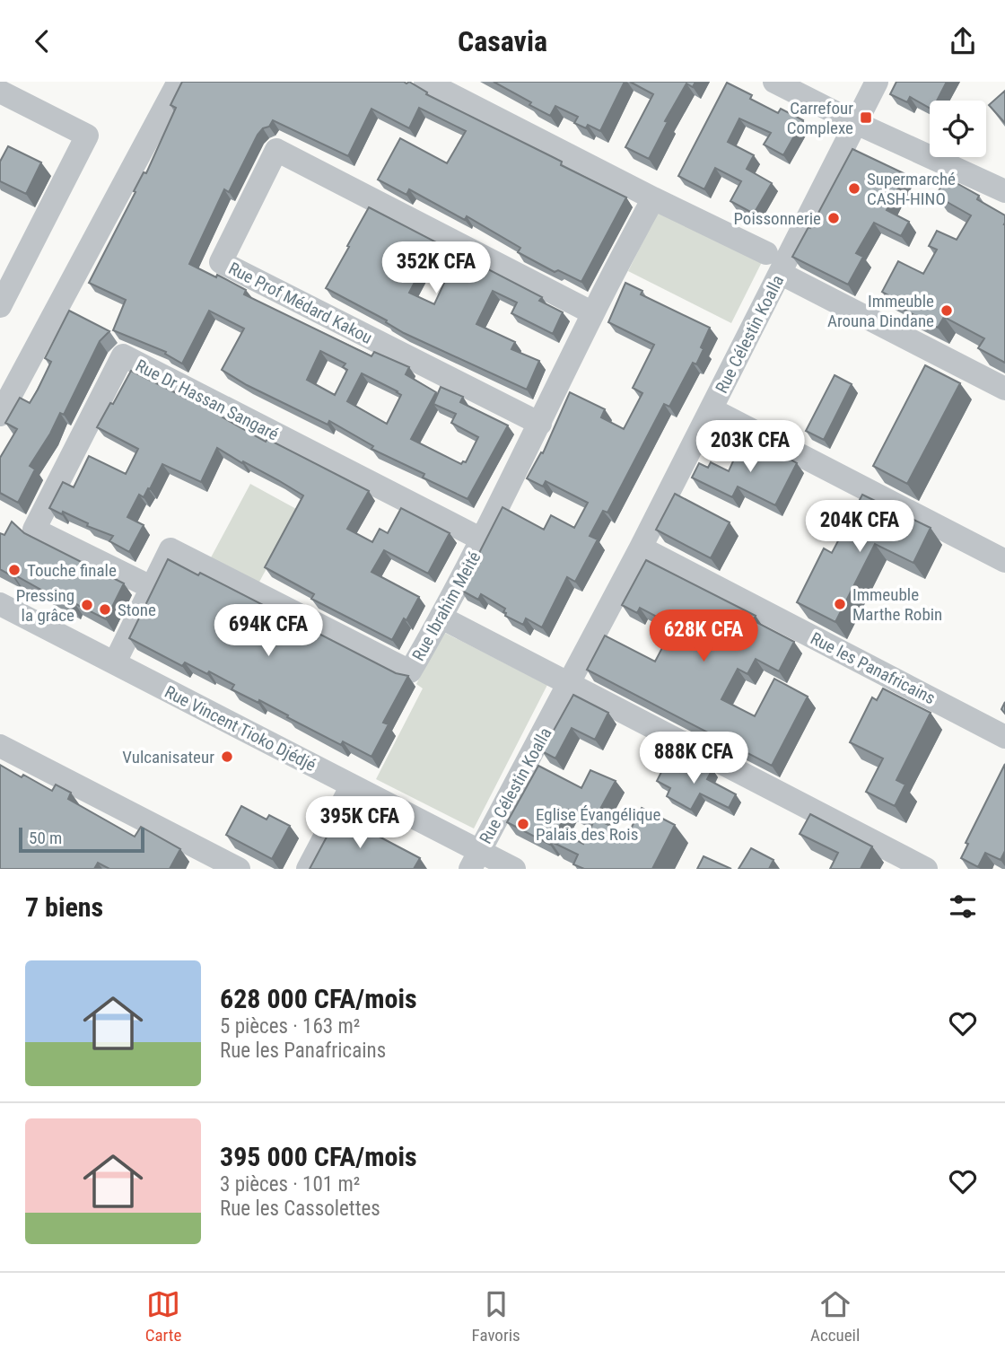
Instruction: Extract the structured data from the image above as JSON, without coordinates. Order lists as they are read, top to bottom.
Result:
{
  "streets": {
    "street": [
      "Rue Prof Médard Kakou",
      "Rue Célestin Koalla",
      "Rue Dr Hassan Sangaré",
      "Rue Ibrahim Meité",
      "Rue les Panafricains",
      "Rue Vincent Tioko Djédjé"
    ]
  },
  "crossings": [
    ["Rue Prof Médard Kakou", "Rue Ibrahim Meité"],
    ["Rue Célestin Koalla", "Rue les Panafricains"],
    ["Rue Célestin Koalla", "Rue Vincent Tioko Djédjé"],
    ["Rue Dr Hassan Sangaré", "Rue Ibrahim Meité"],
    ["Rue Ibrahim Meité", "Rue Vincent Tioko Djédjé"]
  ],
  "places": {
    "transit": ["Carrefour Complexe"],
    "other": [
      "Supermarché CASH-HINO",
      "Poissonnerie",
      "Immeuble Arouna Dindane",
      "Touche finale",
      "Immeuble Marthe Robin",
      "Pressing la grâce",
      "Stone",
      "Vulcanisateur",
      "Eglise Évangélique Palais des Rois"
    ]
  },
  "scale_bar": "50 m",
  "page": {
    "header": "Casavia",
    "price": [
      "352K CFA",
      "203K CFA",
      "204K CFA",
      "694K CFA",
      "628K CFA",
      "888K CFA",
      "395K CFA"
    ],
    "scale": "50 m",
    "heading": "7 biens",
    "list": [
      {
        "name": "628 000 CFA/mois",
        "note": "5 pièces · 163 m² · Rue les Panafricains"
      },
      {
        "name": "395 000 CFA/mois",
        "note": "3 pièces · 101 m² · Rue les Cassolettes"
      }
    ],
    "tabs": ["Carte", "Favoris", "Accueil"]
  }
}
